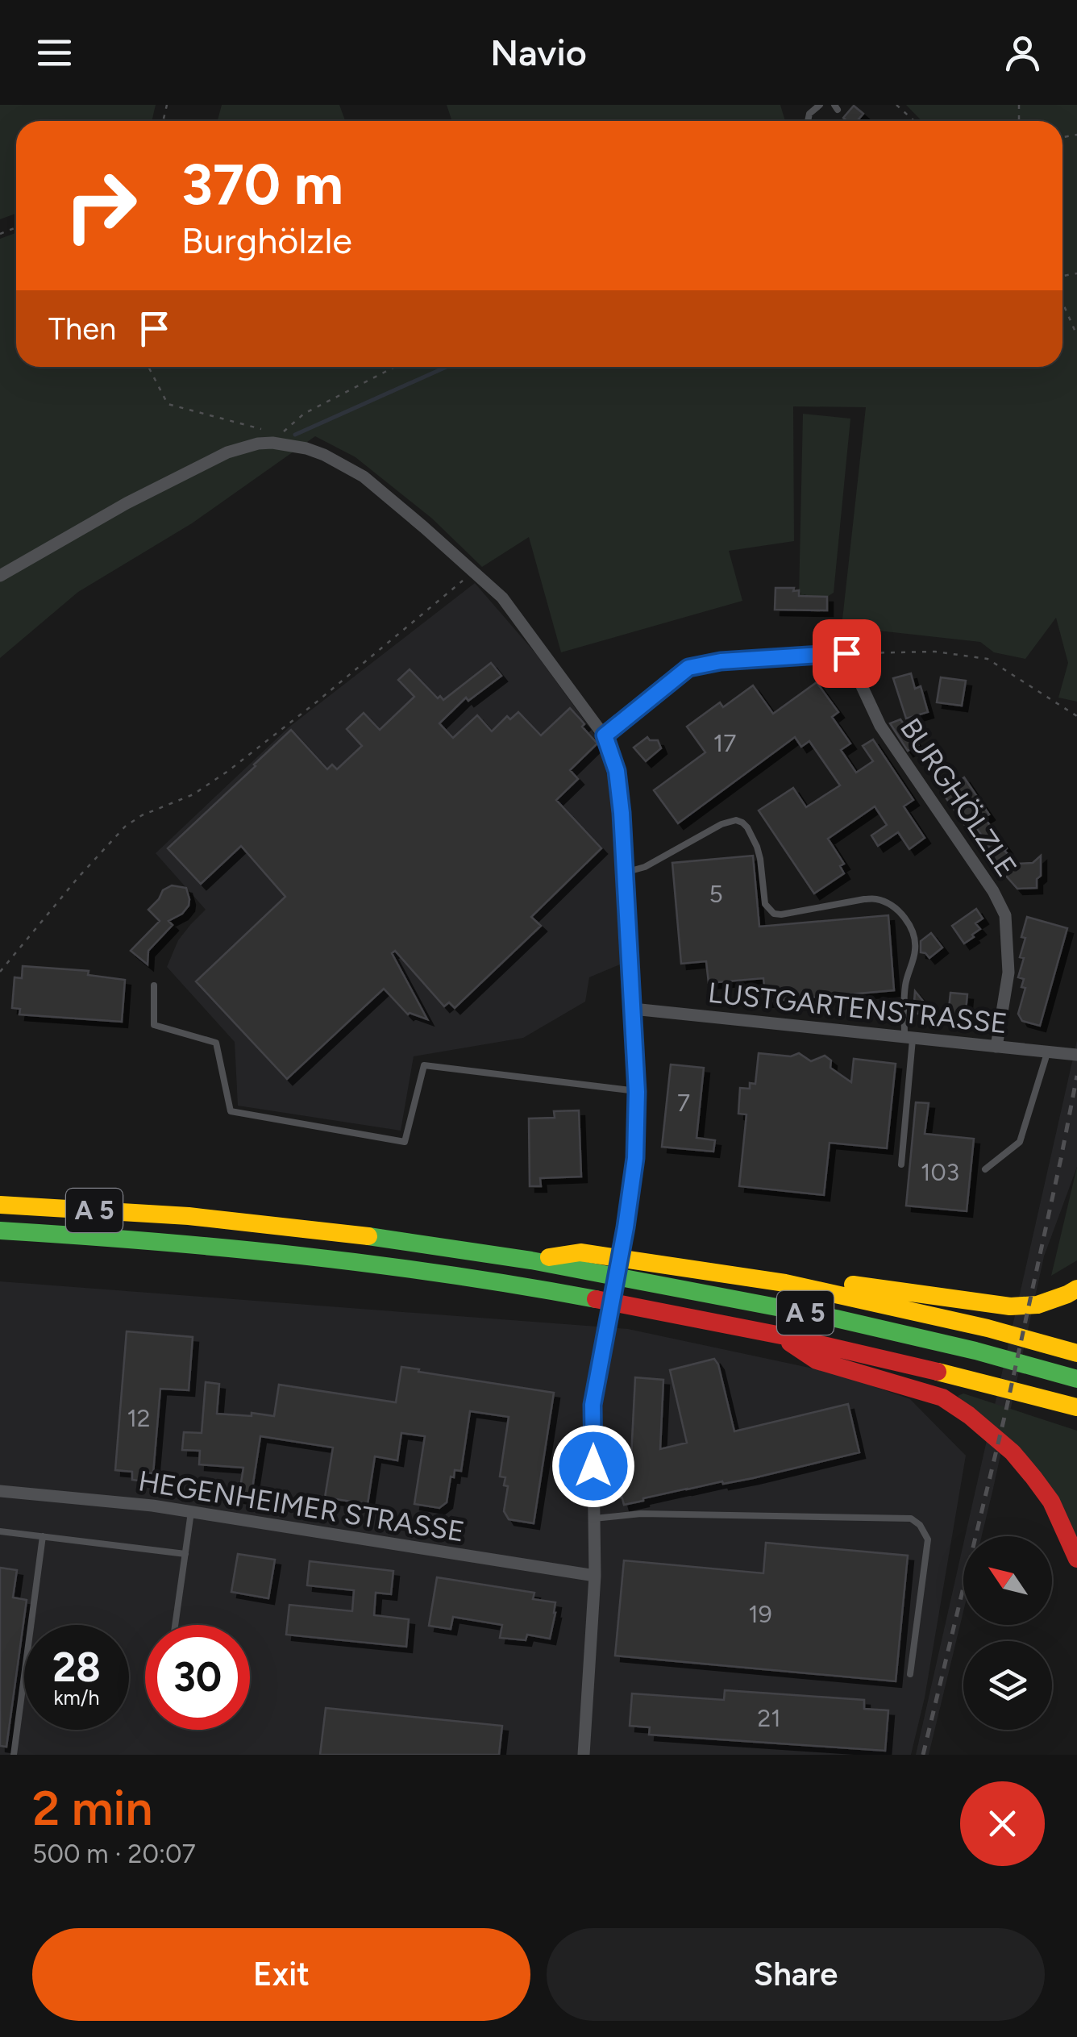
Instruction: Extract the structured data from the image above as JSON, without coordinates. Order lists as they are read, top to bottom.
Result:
{
  "streets": {
    "highway": ["A 5"],
    "street": ["BURGHÖLZLE", "LUSTGARTENSTRASSE", "HEGENHEIMER STRASSE"]
  },
  "crossings": [
    ["BURGHÖLZLE", "LUSTGARTENSTRASSE"]
  ],
  "house_numbers": [
    "17",
    "5",
    "7",
    "103",
    "12",
    "19",
    "21"
  ],
  "north": "top left",
  "page": {
    "header": "Navio",
    "turn": ["370 m", "Burghölzle"],
    "then": "Then",
    "speed": "28 km/h",
    "limit": "30",
    "heading": ["2 min", "500 m · 20:07"],
    "buttons": ["Exit", "Share"]
  }
}
